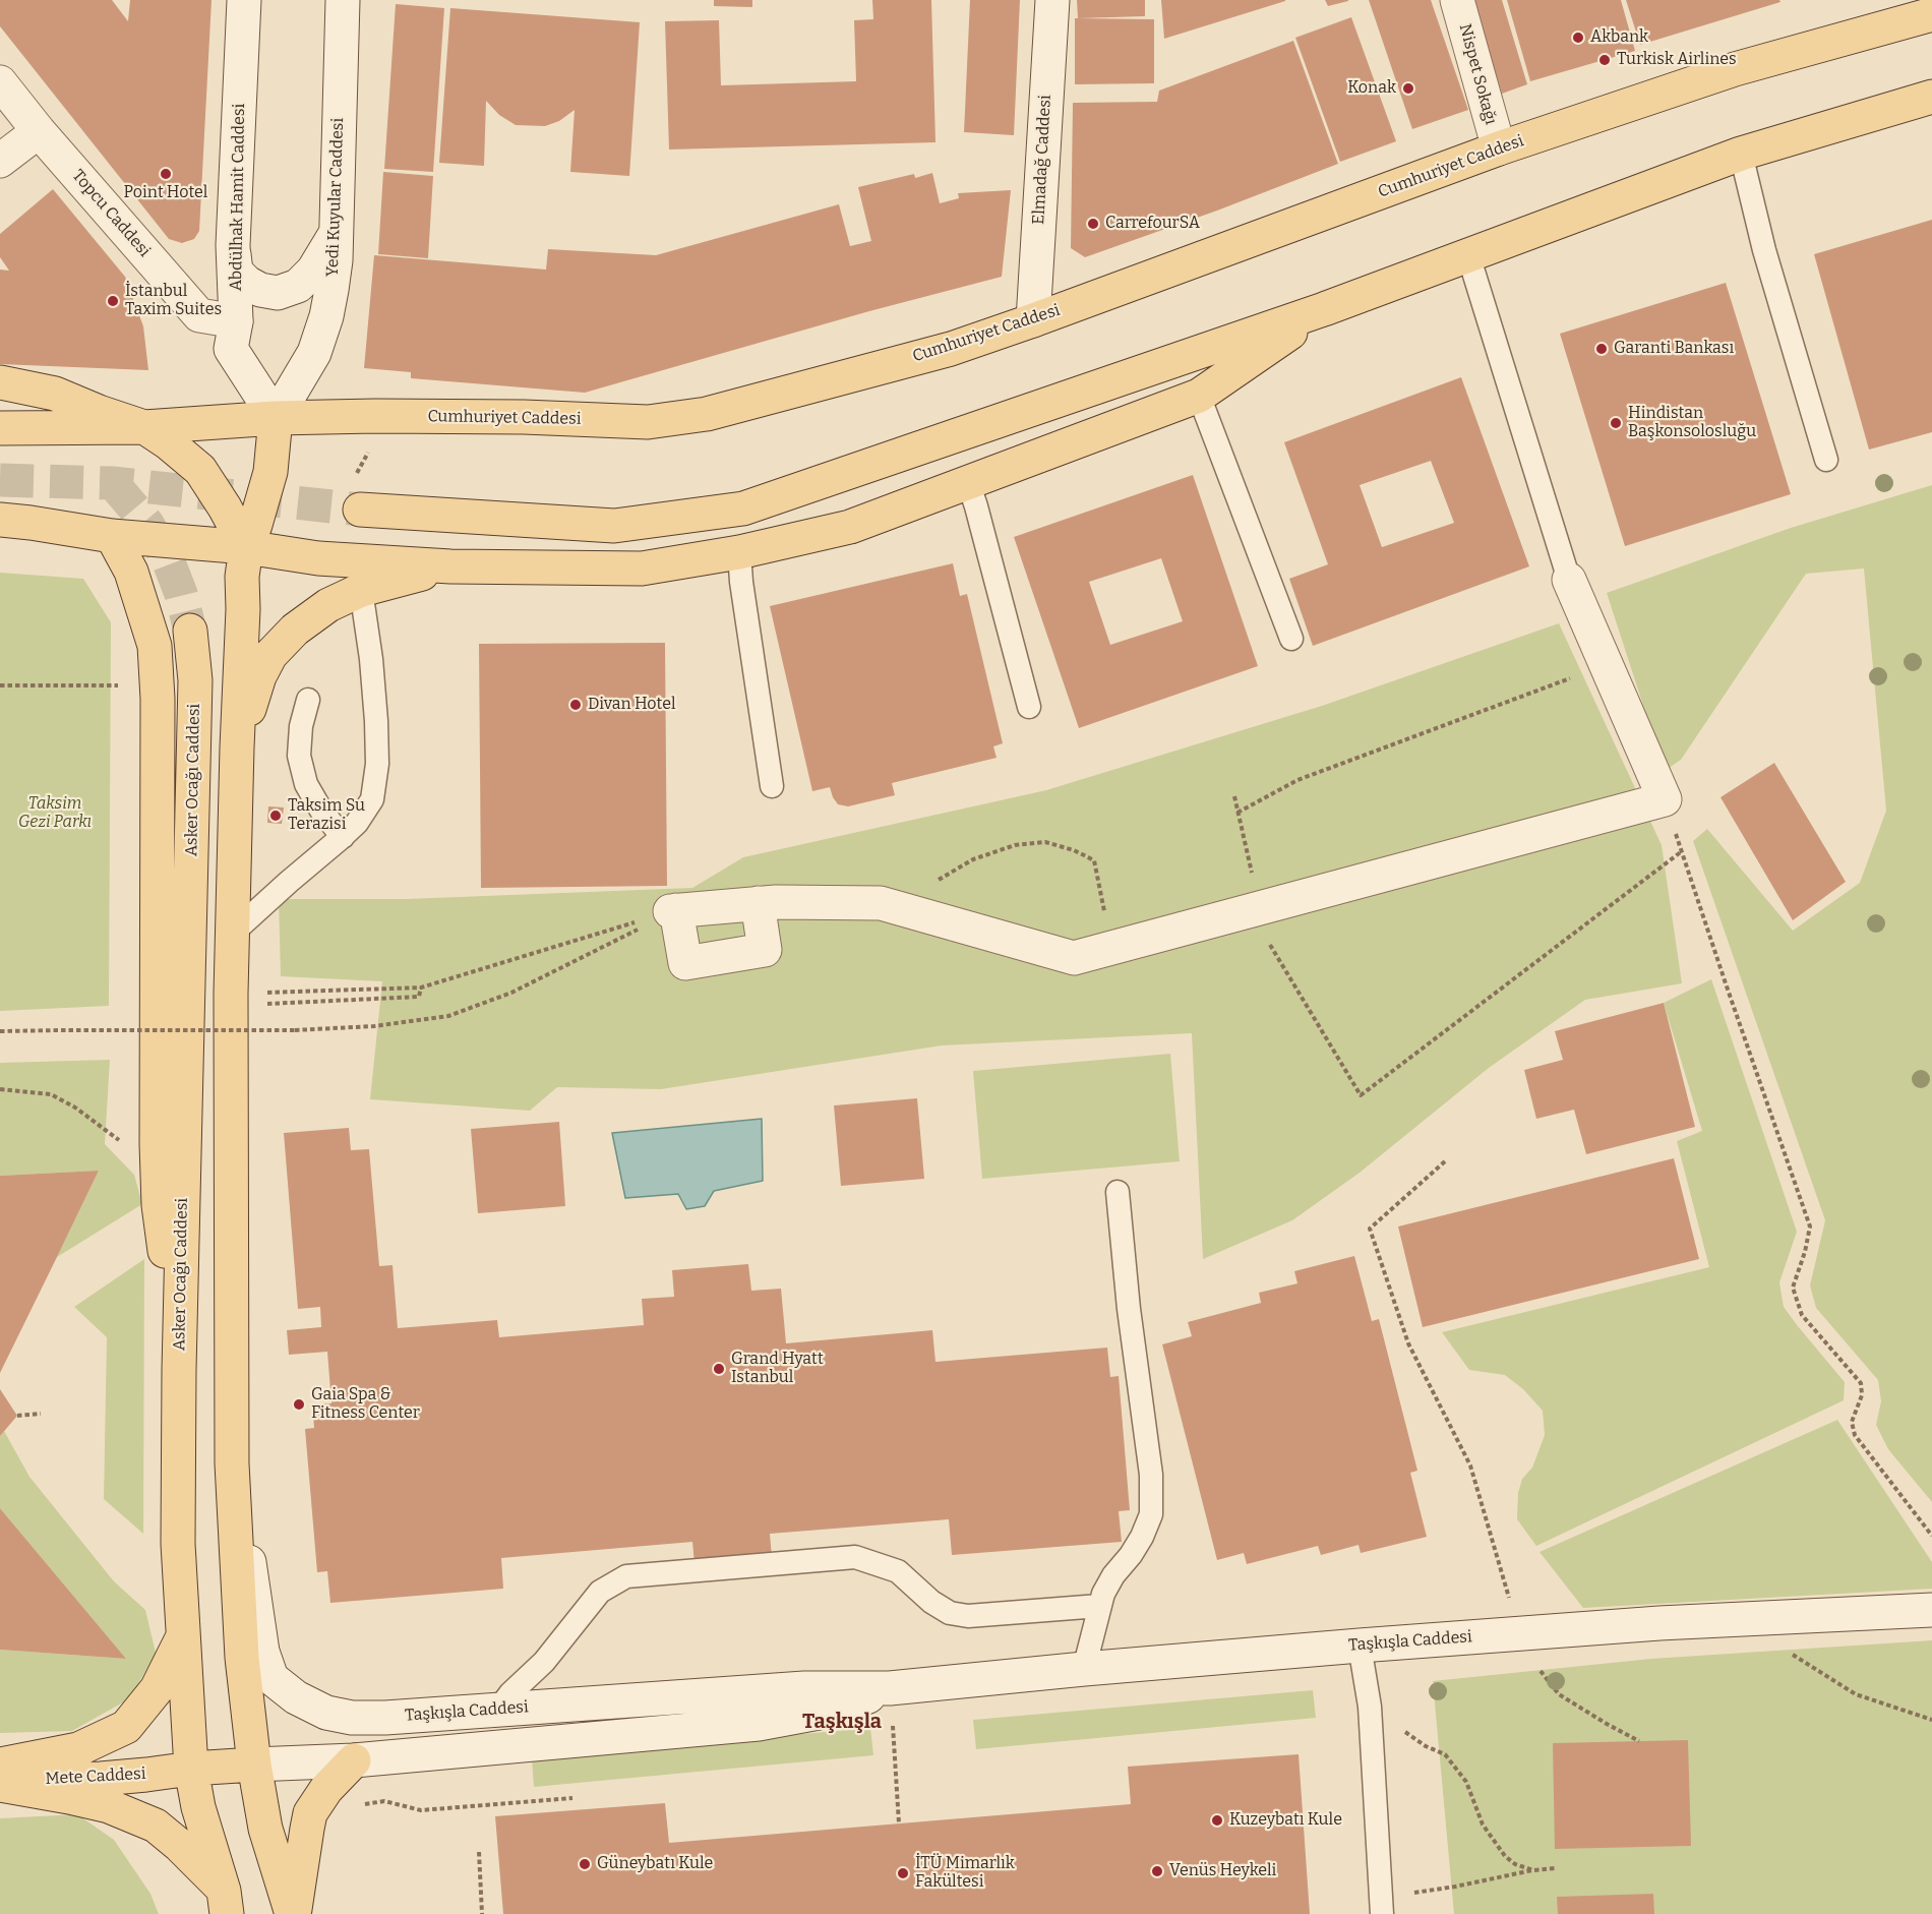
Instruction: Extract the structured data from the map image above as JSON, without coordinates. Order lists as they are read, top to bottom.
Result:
{
  "streets": {
    "main road": [
      "Nispet Sokağı",
      "Elmadağ Caddesi",
      "Cumhuriyet Caddesi",
      "Abdülhak Hamit Caddesi",
      "Yedi Kuyular Caddesi",
      "Topcu Caddesi",
      "Asker Ocağı Caddesi",
      "Taşkışla Caddesi",
      "Mete Caddesi"
    ]
  },
  "crossings": [
    ["Nispet Sokağı", "Cumhuriyet Caddesi"],
    ["Elmadağ Caddesi", "Cumhuriyet Caddesi"],
    ["Cumhuriyet Caddesi", "Abdülhak Hamit Caddesi"],
    ["Cumhuriyet Caddesi", "Yedi Kuyular Caddesi"],
    ["Abdülhak Hamit Caddesi", "Yedi Kuyular Caddesi"],
    ["Abdülhak Hamit Caddesi", "Topcu Caddesi"],
    ["Asker Ocağı Caddesi", "Taşkışla Caddesi"],
    ["Asker Ocağı Caddesi", "Mete Caddesi"],
    ["Taşkışla Caddesi", "Mete Caddesi"]
  ],
  "districts": ["Taşkışla"],
  "parks": ["Taksim Gezi Parkı"],
  "places": [
    "Akbank",
    "Turkisk Airlines",
    "Konak",
    "Point Hotel",
    "CarrefourSA",
    "İstanbul Taxim Suites",
    "Garanti Bankası",
    "Hindistan Başkonsolosluğu",
    "Divan Hotel",
    "Taksim Su Terazisi",
    "Grand Hyatt Istanbul",
    "Gaia Spa & Fitness Center",
    "Kuzeybatı Kule",
    "Güneybatı Kule",
    "Venüs Heykeli",
    "İTÜ Mimarlık Fakültesi"
  ]
}
